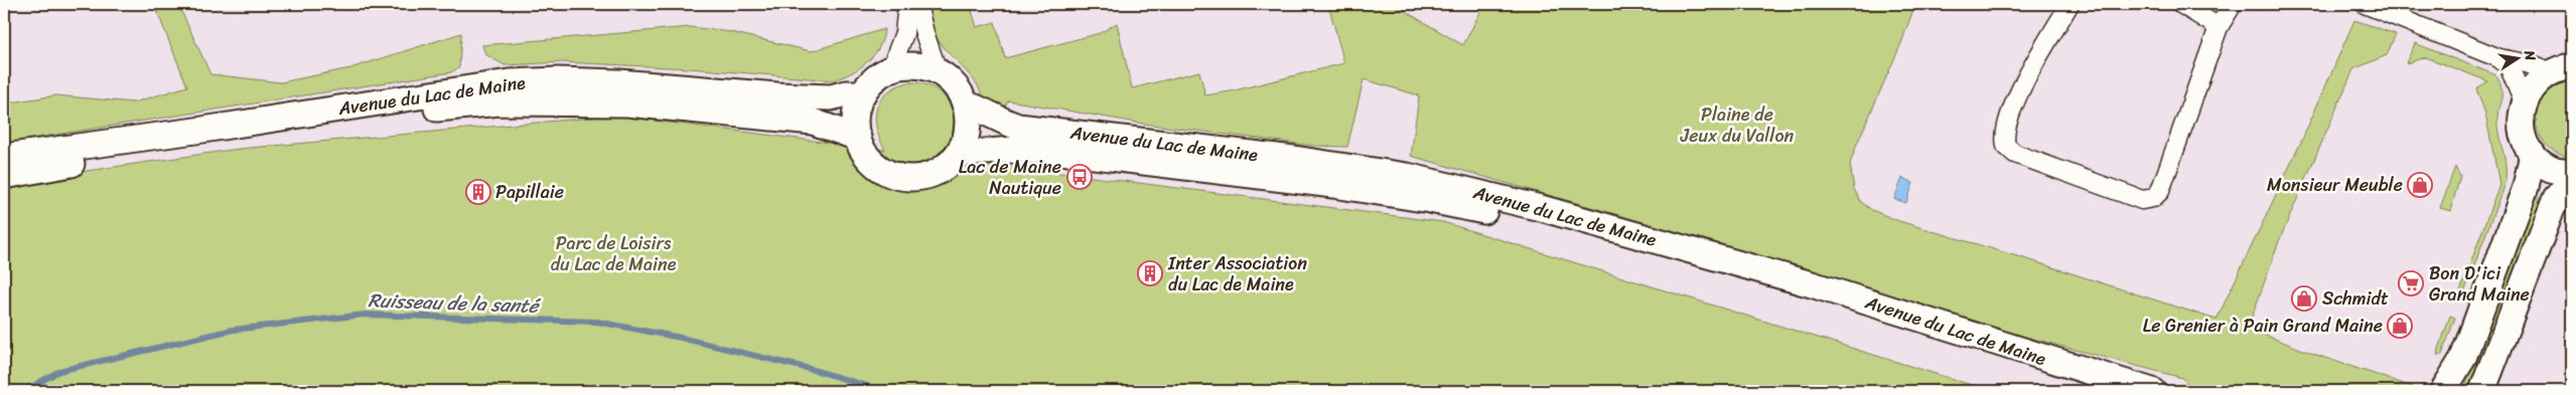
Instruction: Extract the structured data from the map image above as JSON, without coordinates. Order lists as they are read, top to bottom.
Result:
{
  "streets": {
    "street": ["Avenue du Lac de Maine"]
  },
  "water": ["Ruisseau de la santé"],
  "parks": ["Plaine de Jeux du Vallon", "Parc de Loisirs du Lac de Maine"],
  "places": {
    "bus stop": ["Lac de Maine Nautique"],
    "shop": ["Monsieur Meuble", "Schmidt", "Le Grenier à Pain Grand Maine"],
    "building": ["Papillaie", "Inter Association du Lac de Maine"],
    "supermarket": ["Bon D'ici Grand Maine"]
  },
  "north": "right"
}
